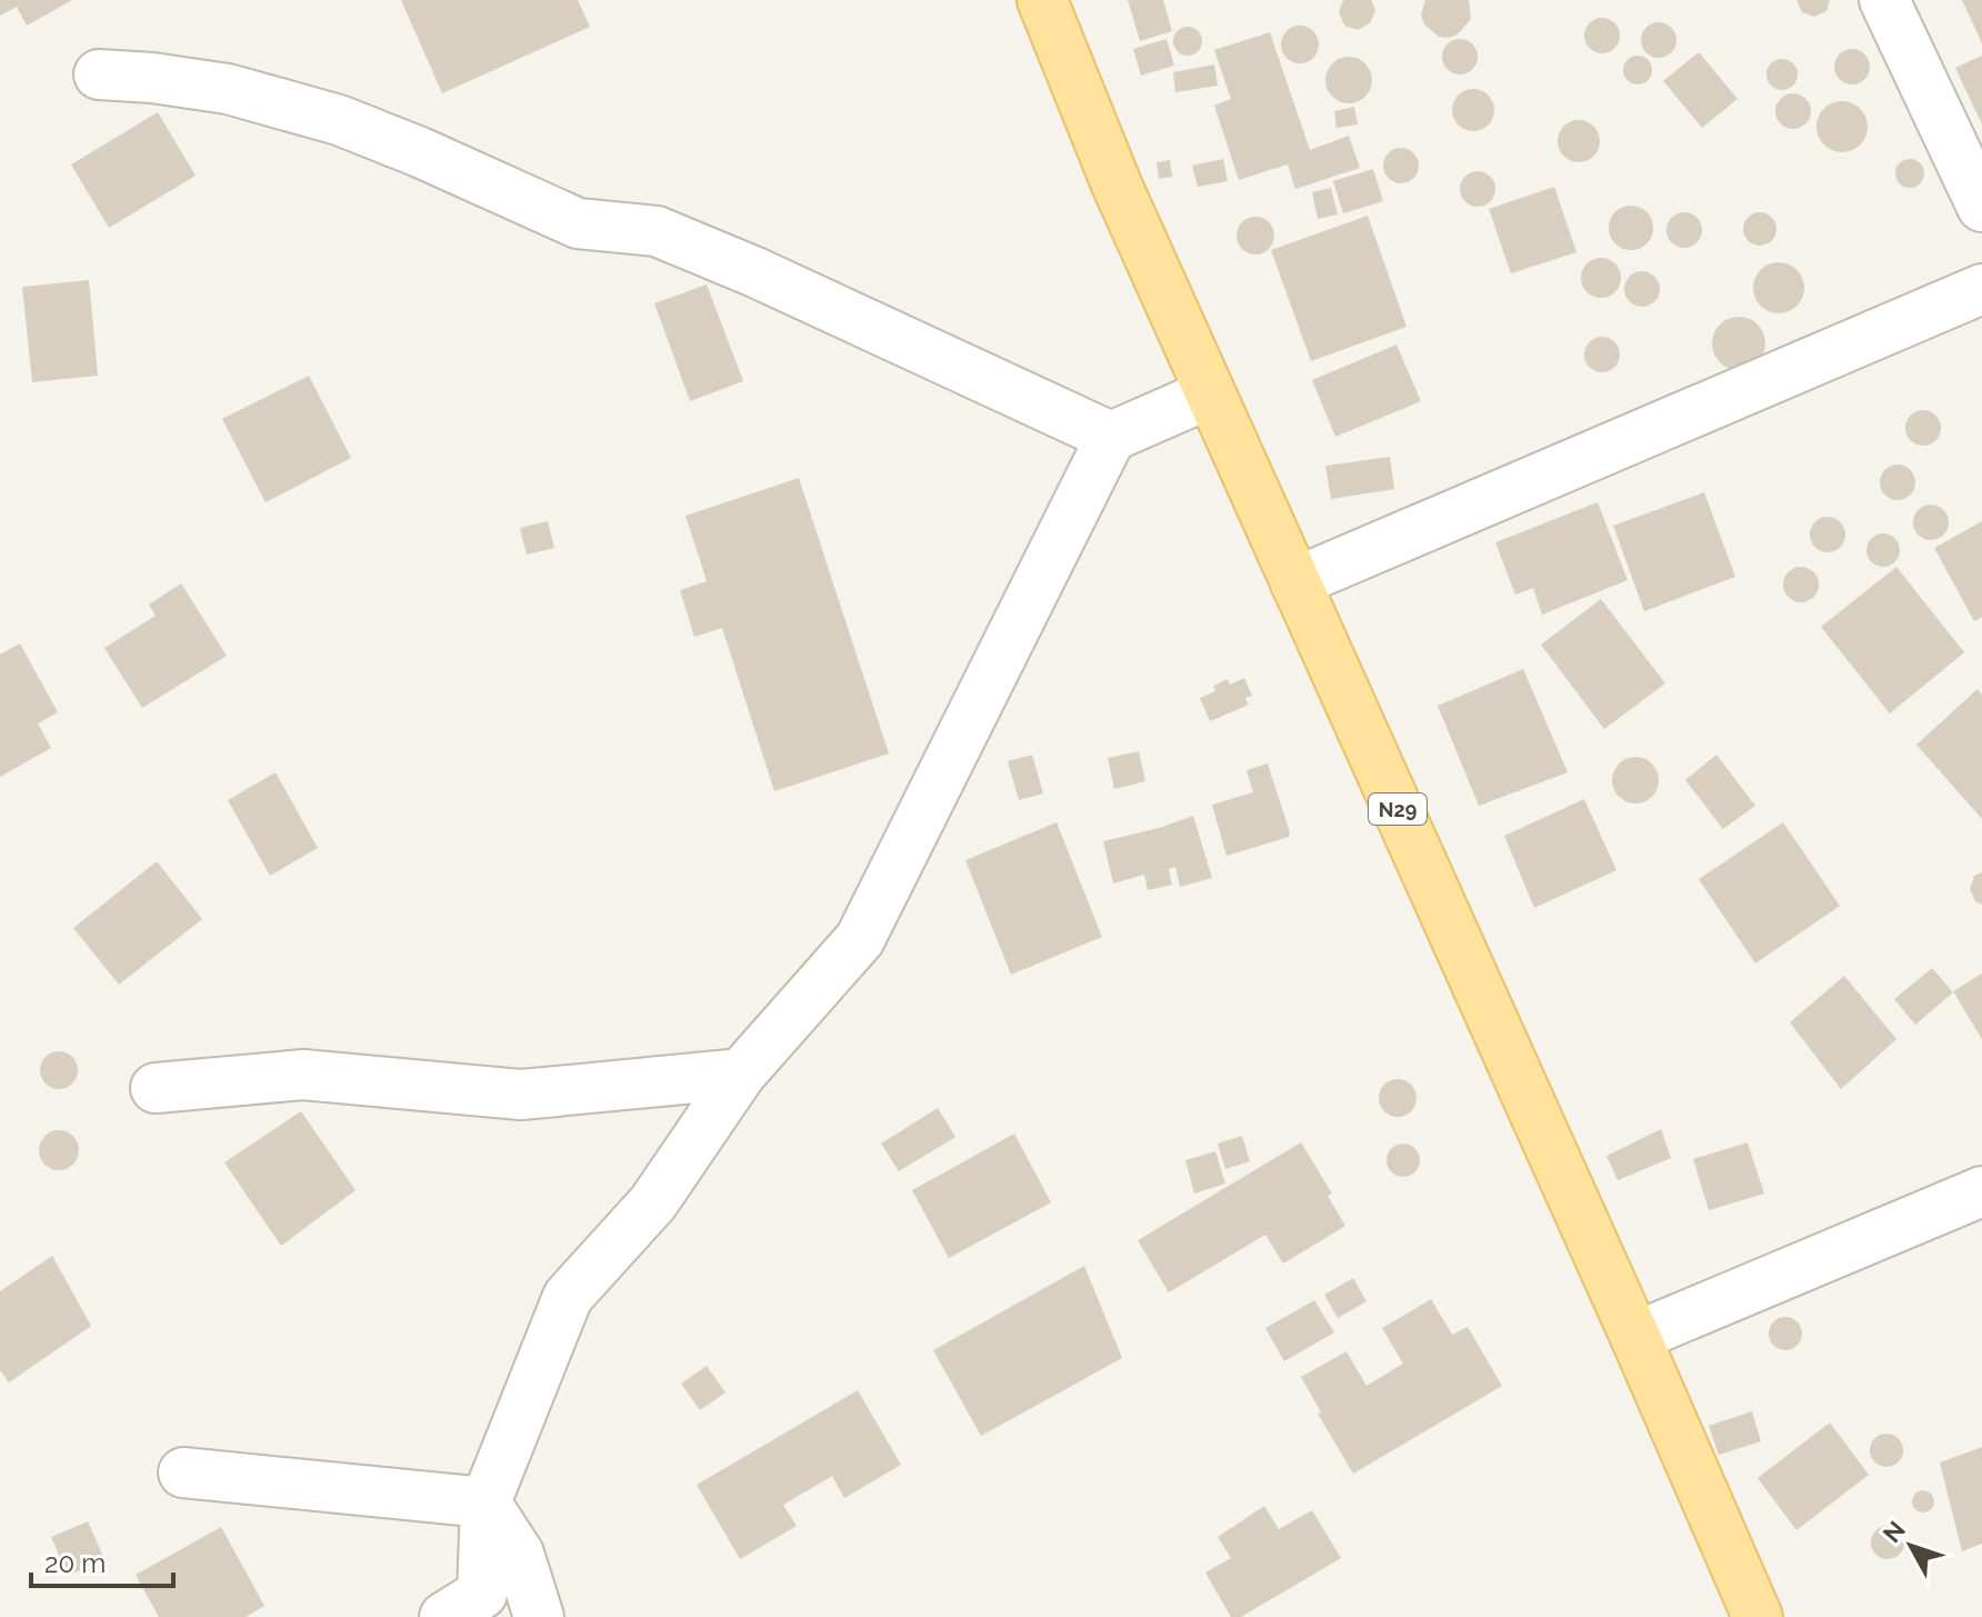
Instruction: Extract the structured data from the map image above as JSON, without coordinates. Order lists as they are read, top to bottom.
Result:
{
  "streets": {
    "main road": ["N29"]
  },
  "scale_bar": "20 m",
  "north": "top left"
}
